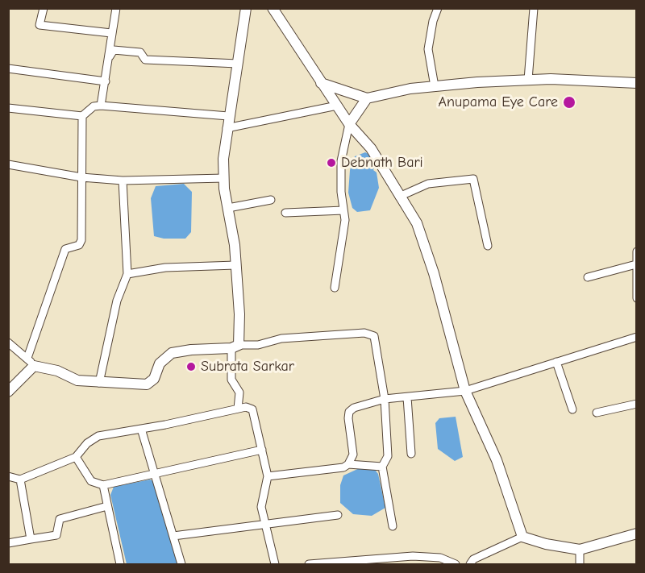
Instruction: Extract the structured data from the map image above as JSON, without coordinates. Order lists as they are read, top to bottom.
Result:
{
  "places": ["Anupama Eye Care", "Debnath Bari", "Subrata Sarkar"]
}
